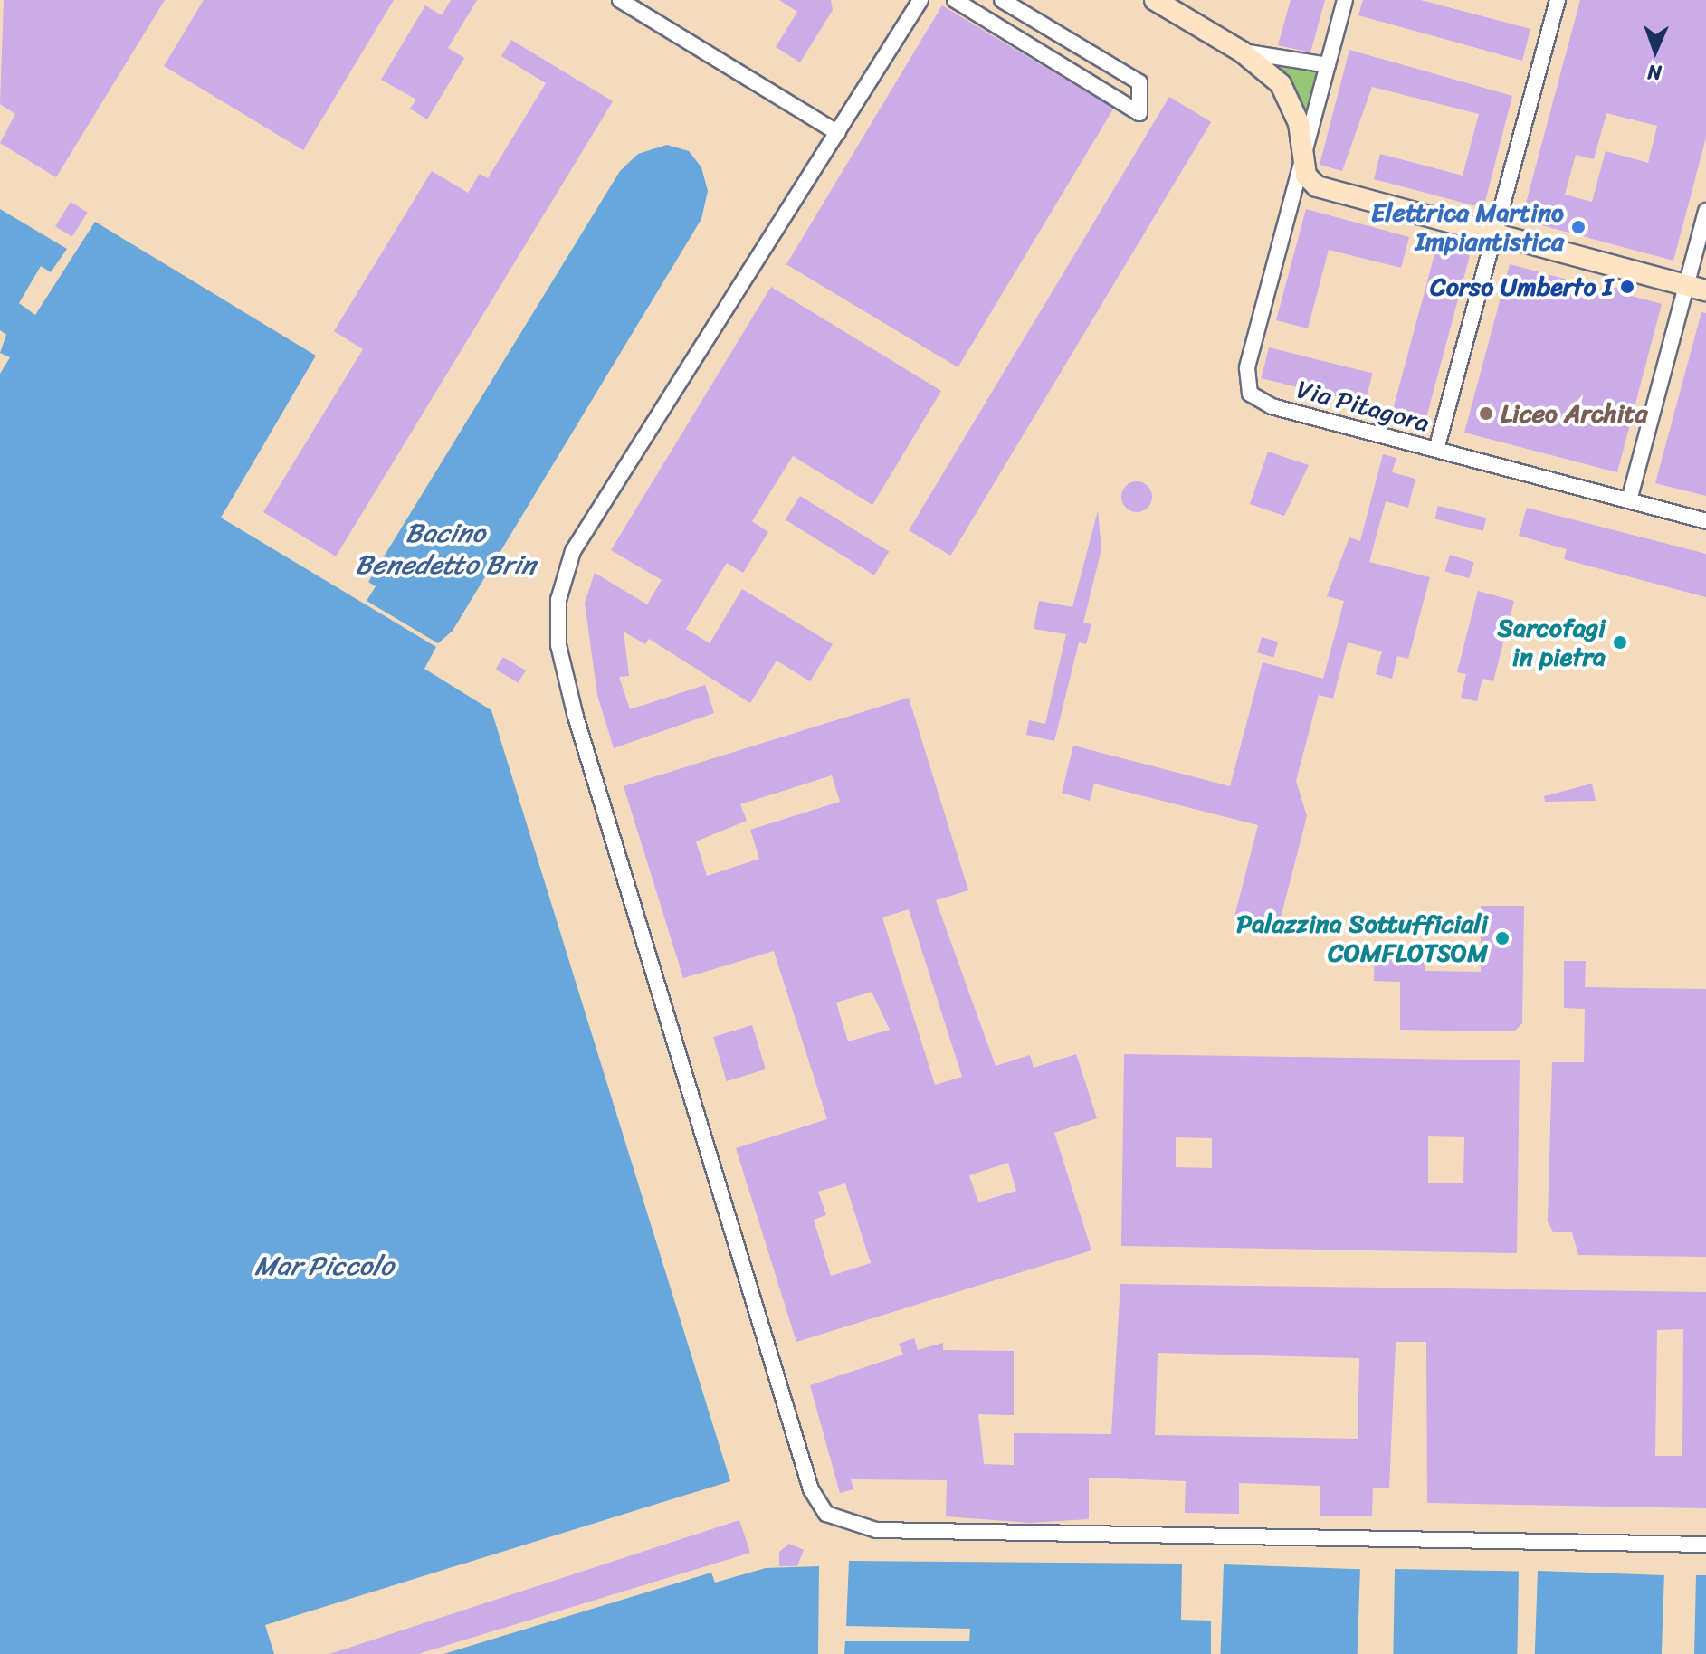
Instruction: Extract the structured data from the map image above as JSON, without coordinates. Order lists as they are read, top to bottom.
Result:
{
  "streets": {
    "street": ["Via Pitagora"]
  },
  "water": ["Bacino Benedetto Brin", "Mar Piccolo"],
  "places": [
    "Elettrica Martino Impiantistica",
    "Corso Umberto I",
    "Liceo Archita",
    "Sarcofagi in pietra",
    "Palazzina Sottufficiali COMFLOTSOM"
  ],
  "north": "bottom"
}
